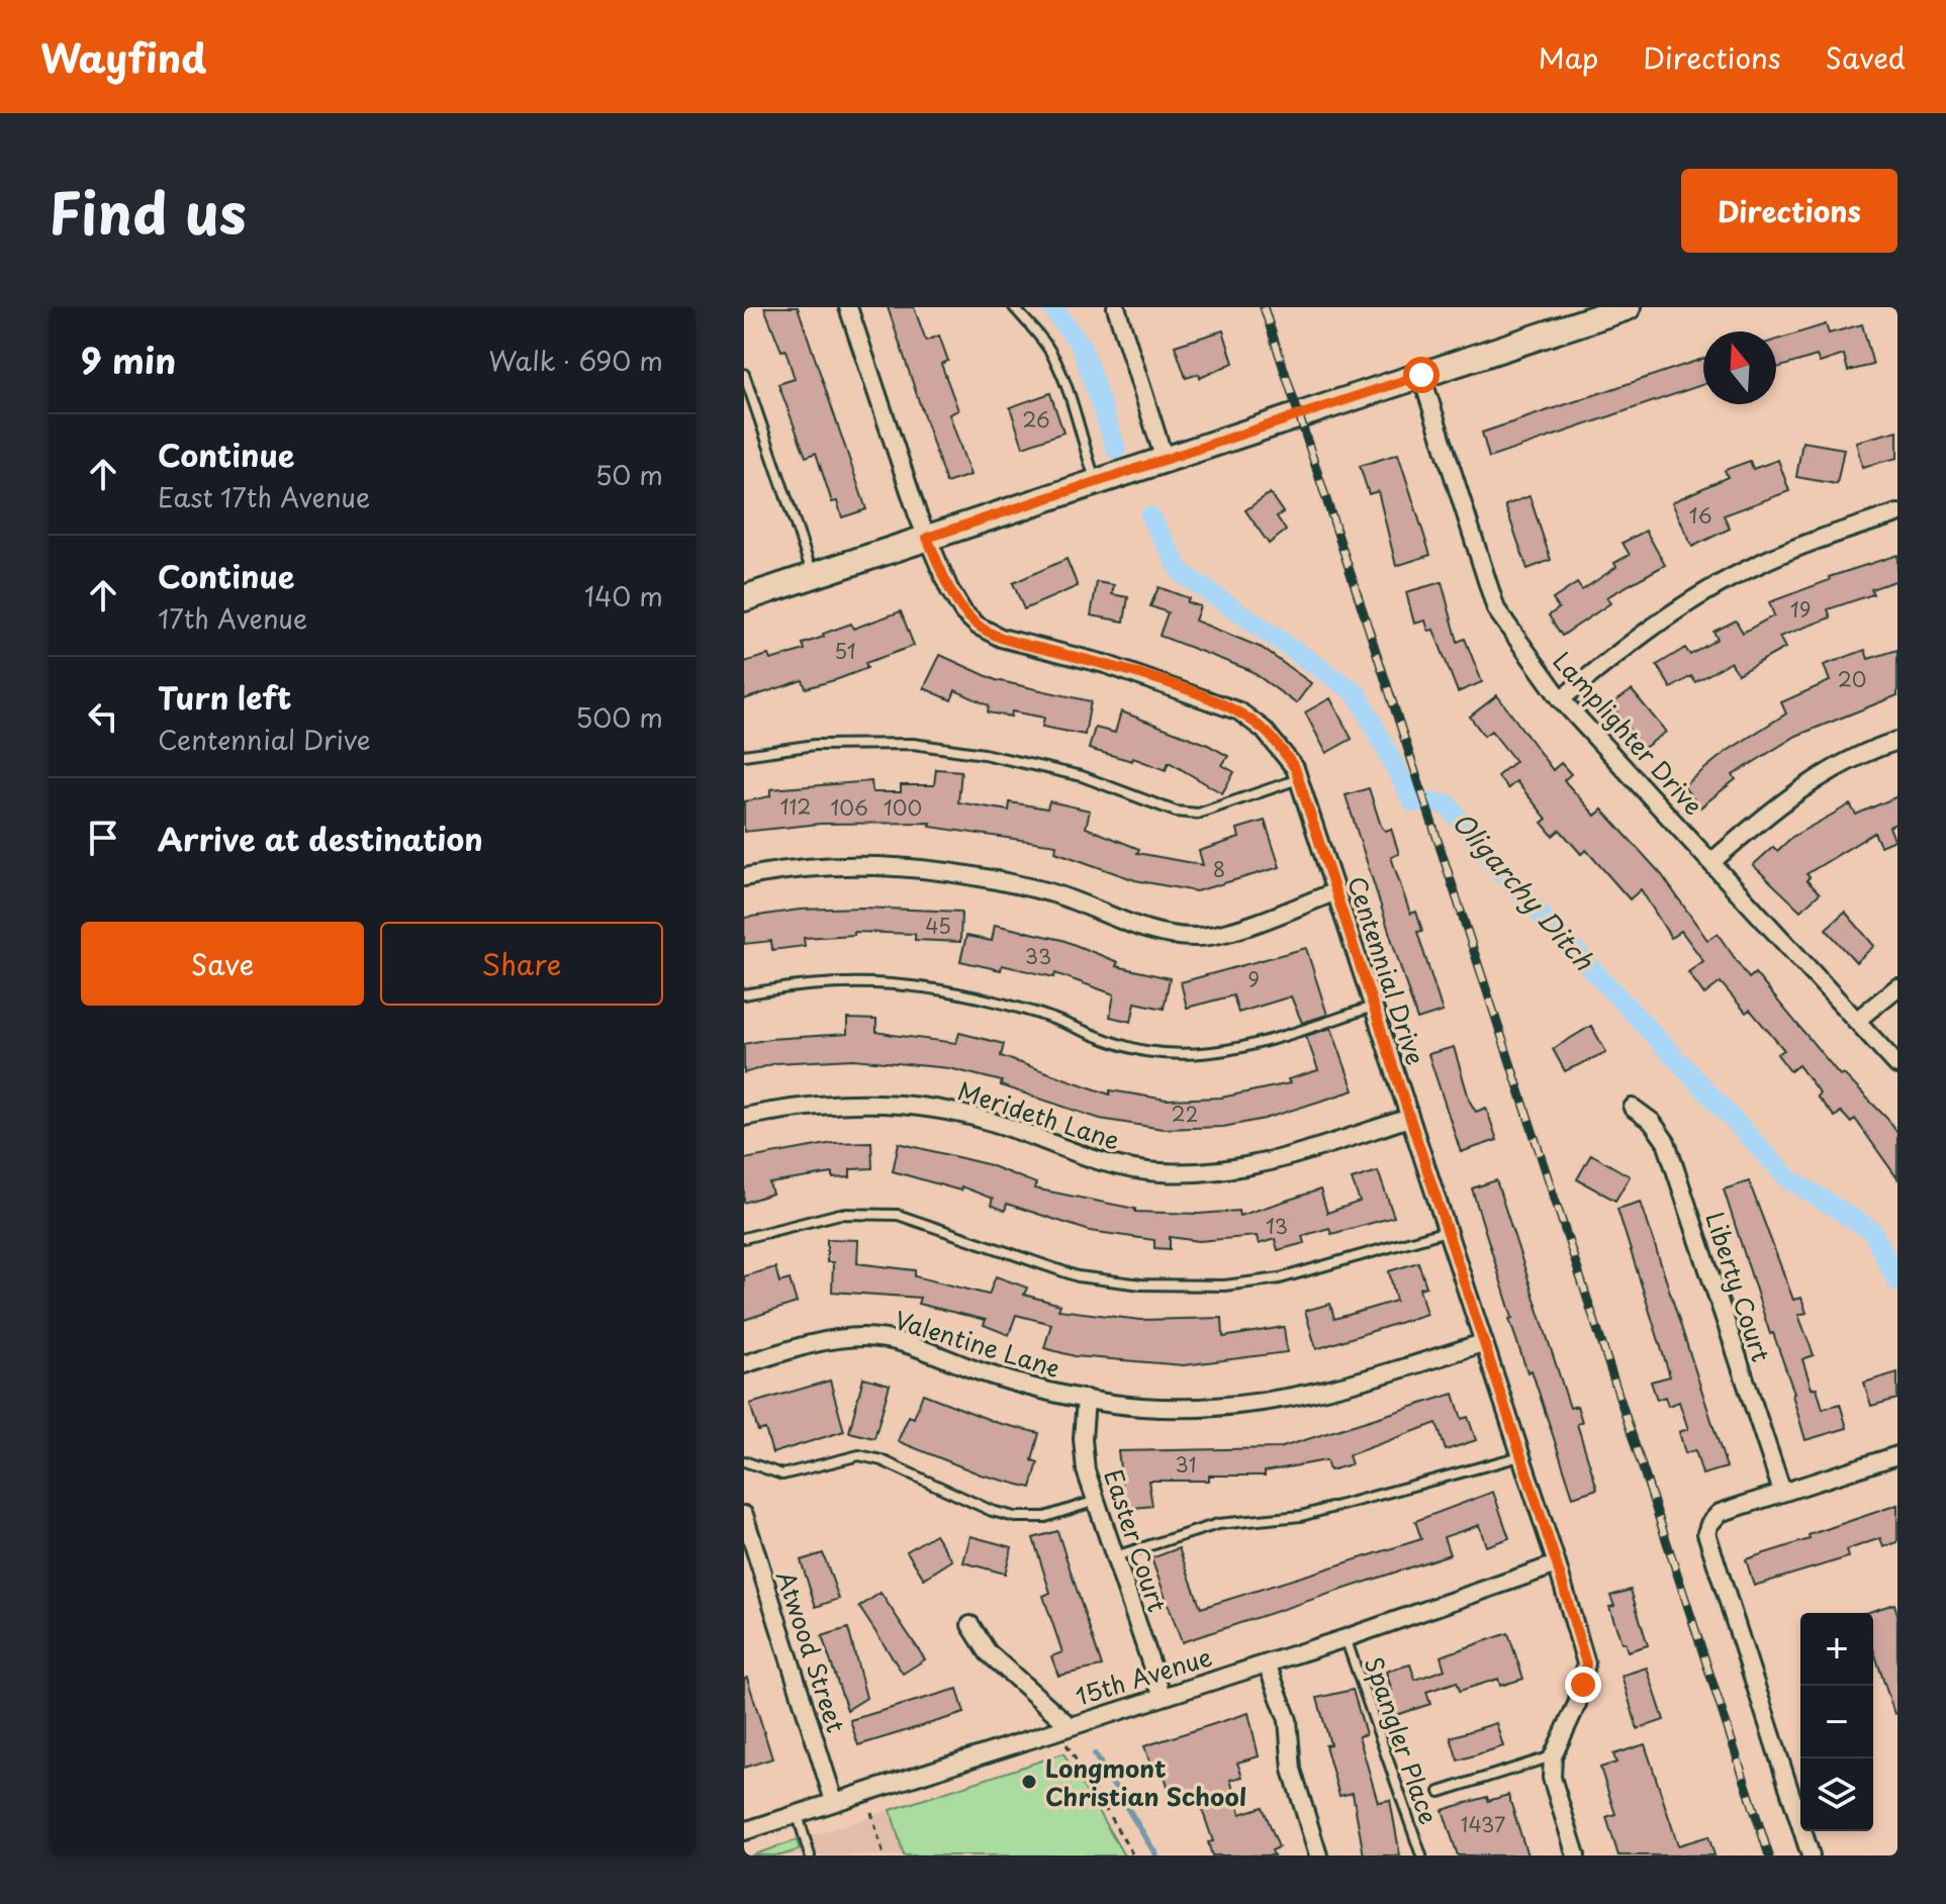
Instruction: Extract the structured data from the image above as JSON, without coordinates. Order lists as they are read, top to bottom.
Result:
{
  "streets": {
    "street": [
      "Lamplighter Drive",
      "Centennial Drive",
      "Merideth Lane",
      "Liberty Court",
      "Valentine Lane",
      "Easter Court",
      "Atwood Street",
      "15th Avenue"
    ],
    "lane": ["Spangler Place"]
  },
  "crossings": [
    ["Centennial Drive", "Merideth Lane"],
    ["Centennial Drive", "Valentine Lane"],
    ["Centennial Drive", "15th Avenue"],
    ["Valentine Lane", "Easter Court"],
    ["Easter Court", "15th Avenue"],
    ["Atwood Street", "15th Avenue"],
    ["15th Avenue", "Spangler Place"]
  ],
  "water": ["Oligarchy Ditch"],
  "places": ["Longmont Christian School"],
  "house_numbers": [
    "26",
    "16",
    "19",
    "51",
    "20",
    "112",
    "106",
    "100",
    "8",
    "45",
    "33",
    "9",
    "22",
    "13",
    "31",
    "1437"
  ],
  "north": "top",
  "page": {
    "header": "Wayfind",
    "nav": ["Map", "Directions", "Saved"],
    "title": "Find us",
    "buttons": [
      "Directions",
      ["Save", "Share"]
    ],
    "heading": ["9 min", "Walk · 690 m"],
    "list": [
      ["Continue", "East 17th Avenue", "50 m"],
      ["Continue", "17th Avenue", "140 m"],
      ["Turn left", "Centennial Drive", "500 m"],
      "Arrive at destination"
    ],
    "map_buttons": ["+", "−"]
  }
}
